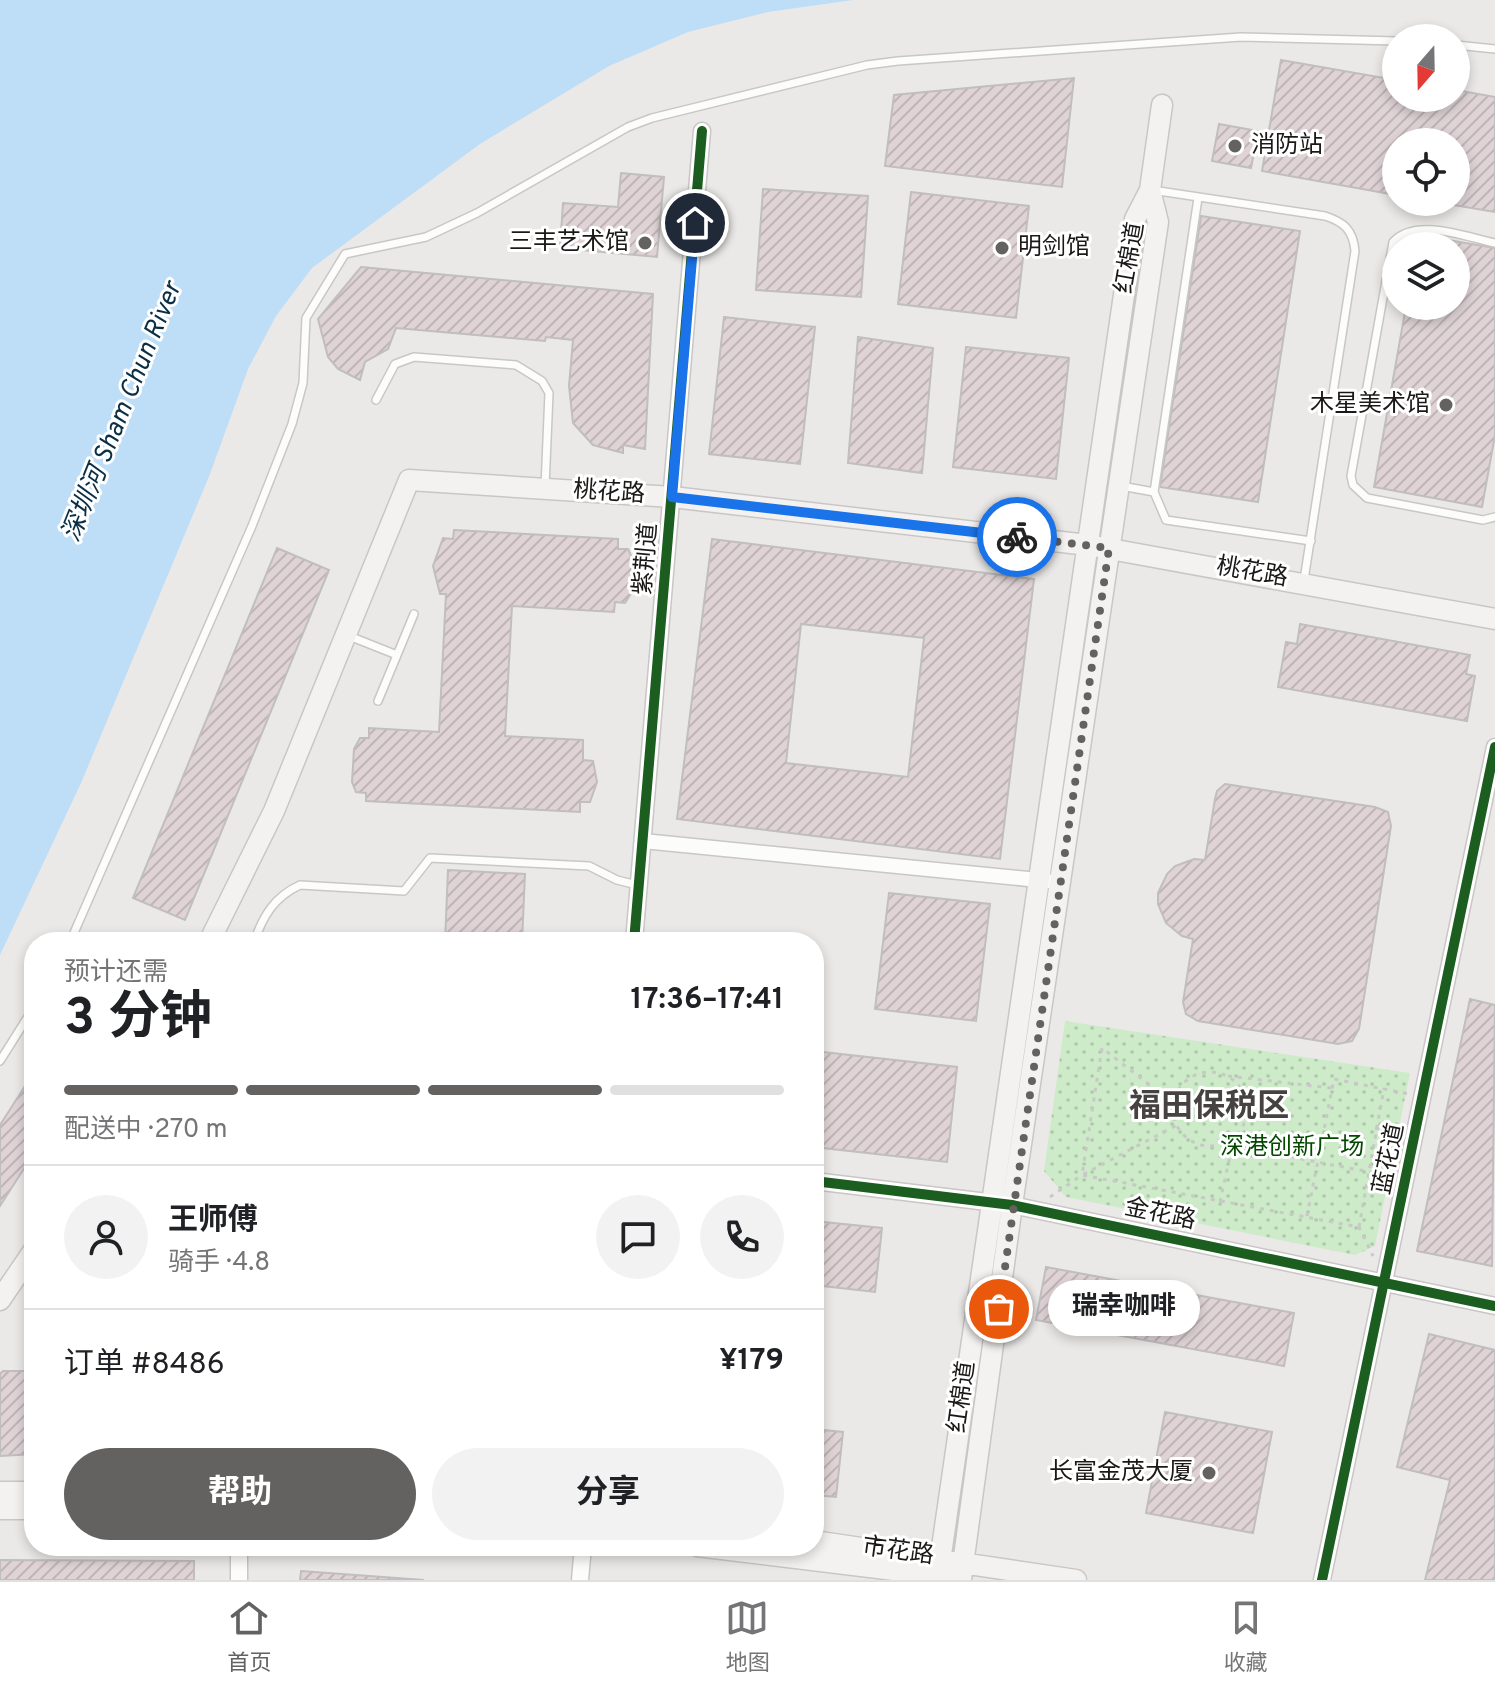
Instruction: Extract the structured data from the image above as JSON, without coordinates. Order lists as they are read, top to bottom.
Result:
{
  "streets": {
    "main road": ["红棉道", "桃花路", "市花路"],
    "street": ["紫荆道", "蓝花道", "金花路"]
  },
  "crossings": [
    ["红棉道", "桃花路"],
    ["红棉道", "金花路"],
    ["红棉道", "市花路"],
    ["桃花路", "紫荆道"],
    ["蓝花道", "金花路"]
  ],
  "districts": ["福田保税区"],
  "water": ["深圳河 Sham Chun River"],
  "parks": ["深港创新广场"],
  "places": [
    "消防站",
    "三丰艺术馆",
    "明剑馆",
    "木星美术馆",
    "瑞幸咖啡",
    "长富金茂大厦"
  ],
  "north": "bottom",
  "page": {
    "heading": ["3 分钟", "预计还需", "17:36–17:41"],
    "panel": [
      "王师傅",
      "骑手 · 4.8",
      "订单 #8486",
      "¥179"
    ],
    "bar": "配送中 · 270 m",
    "bubble": "瑞幸咖啡",
    "buttons": ["帮助", "分享"],
    "tabs": ["首页", "地图", "收藏"]
  }
}
